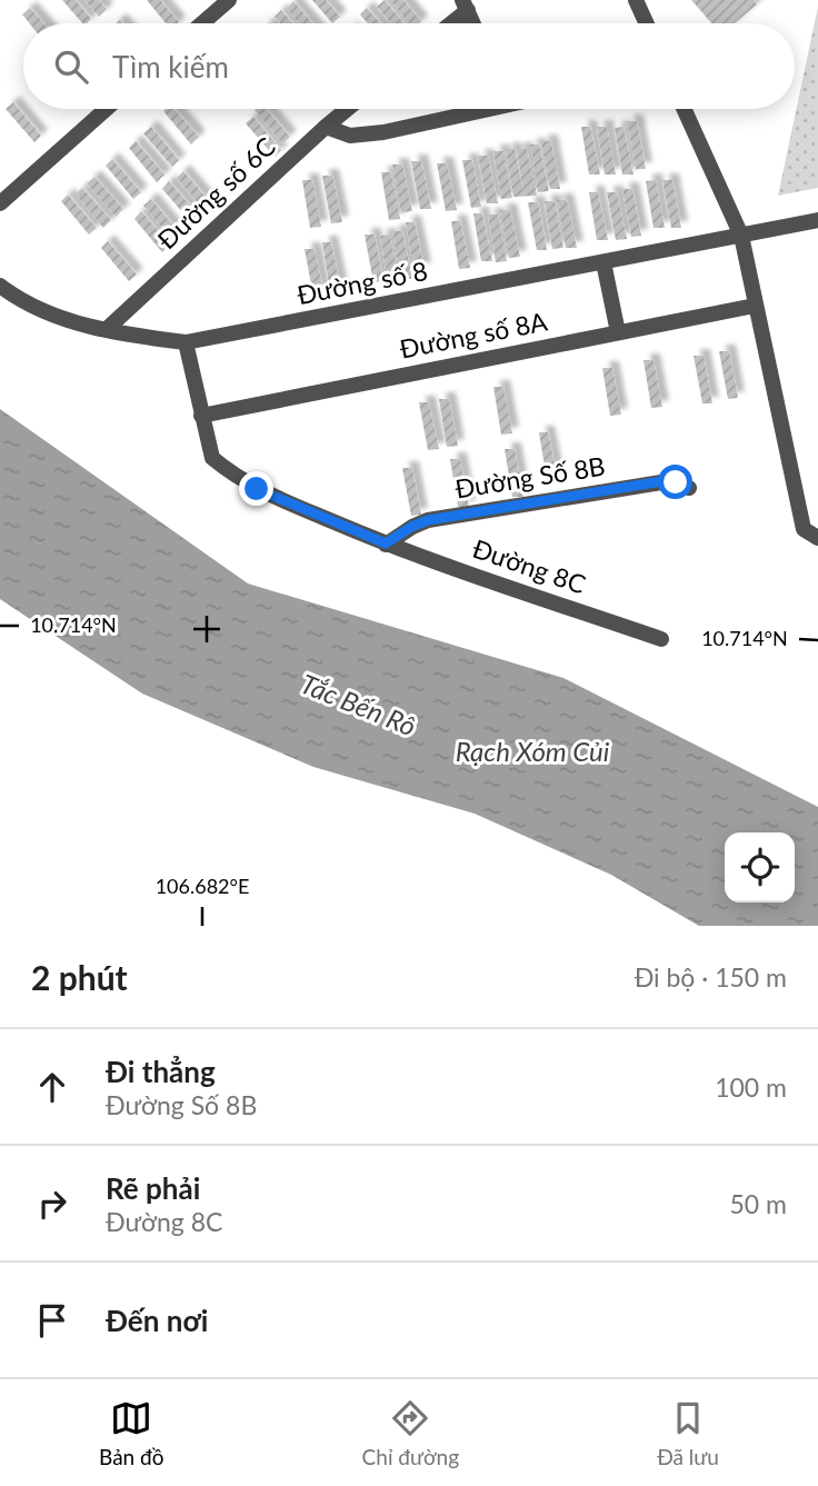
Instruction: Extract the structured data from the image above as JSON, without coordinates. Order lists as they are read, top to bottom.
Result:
{
  "streets": {
    "street": [
      "Đường số 6C",
      "Đường số 8",
      "Đường số 8A",
      "Đường Số 8B",
      "Đường 8C"
    ]
  },
  "crossings": [
    ["Đường số 6C", "Đường số 8"],
    ["Đường số 8", "Đường 8C"],
    ["Đường số 8A", "Đường 8C"],
    ["Đường Số 8B", "Đường 8C"]
  ],
  "water": ["Tắc Bến Rô", "Rạch Xóm Củi"],
  "page": {
    "search": "Tìm kiếm",
    "heading": ["2 phút", "Đi bộ · 150 m"],
    "list": [
      ["Đi thẳng", "Đường Số 8B", "100 m"],
      ["Rẽ phải", "Đường 8C", "50 m"],
      "Đến nơi"
    ],
    "nav": ["Bản đồ", "Chỉ đường", "Đã lưu"]
  },
  "coordinates": ["10.714°N", "106.682°E"]
}
